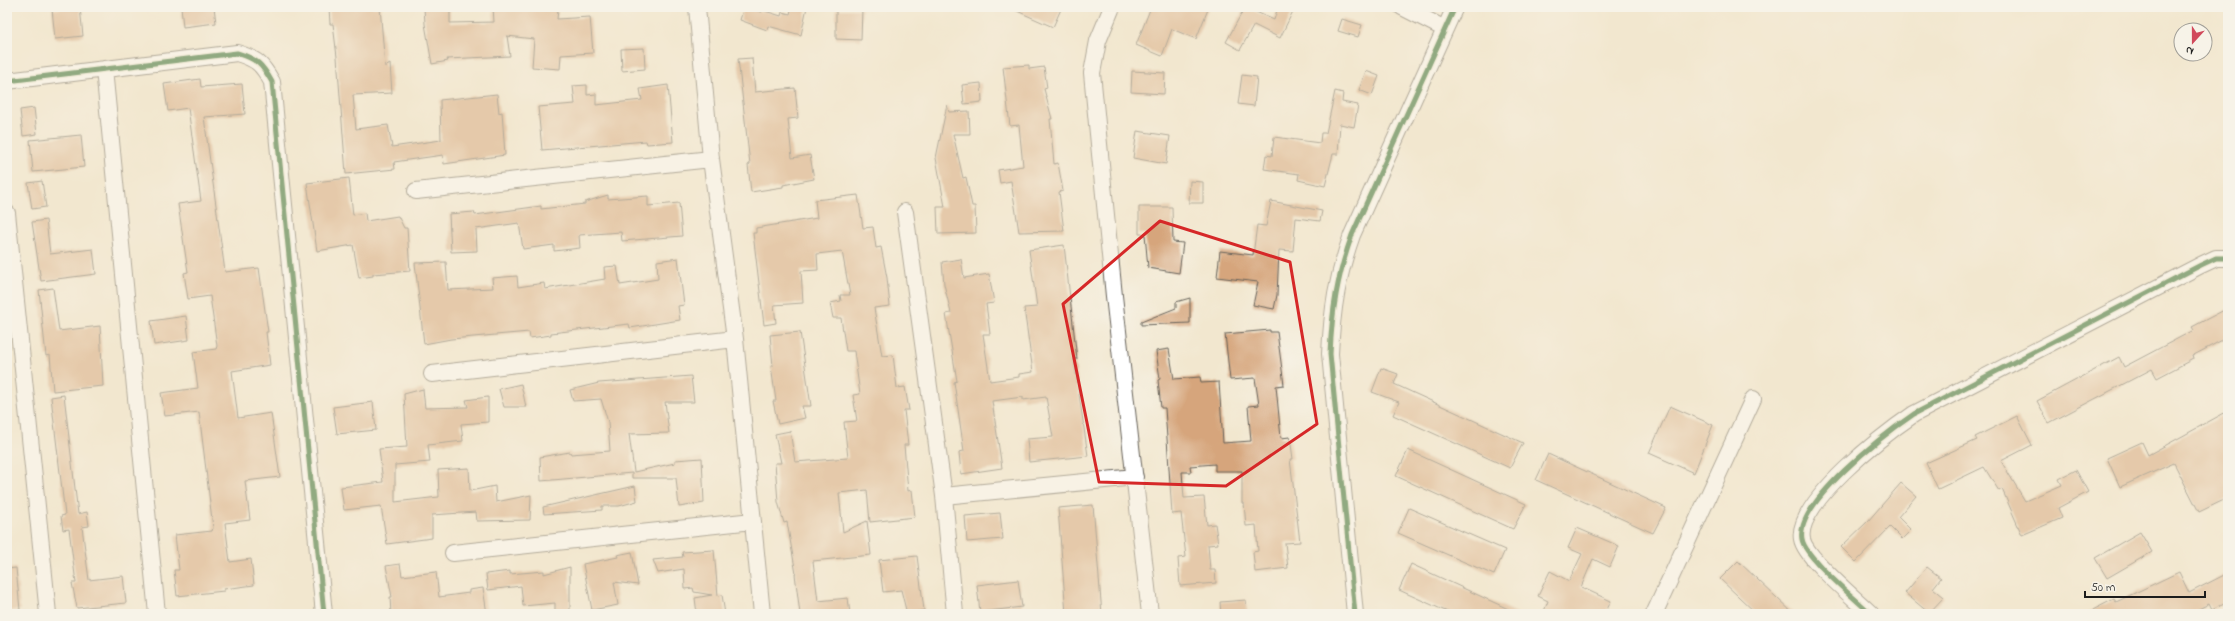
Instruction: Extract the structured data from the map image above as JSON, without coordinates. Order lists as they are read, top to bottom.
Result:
{
  "scale_bar": "50 m",
  "north": "bottom"
}
